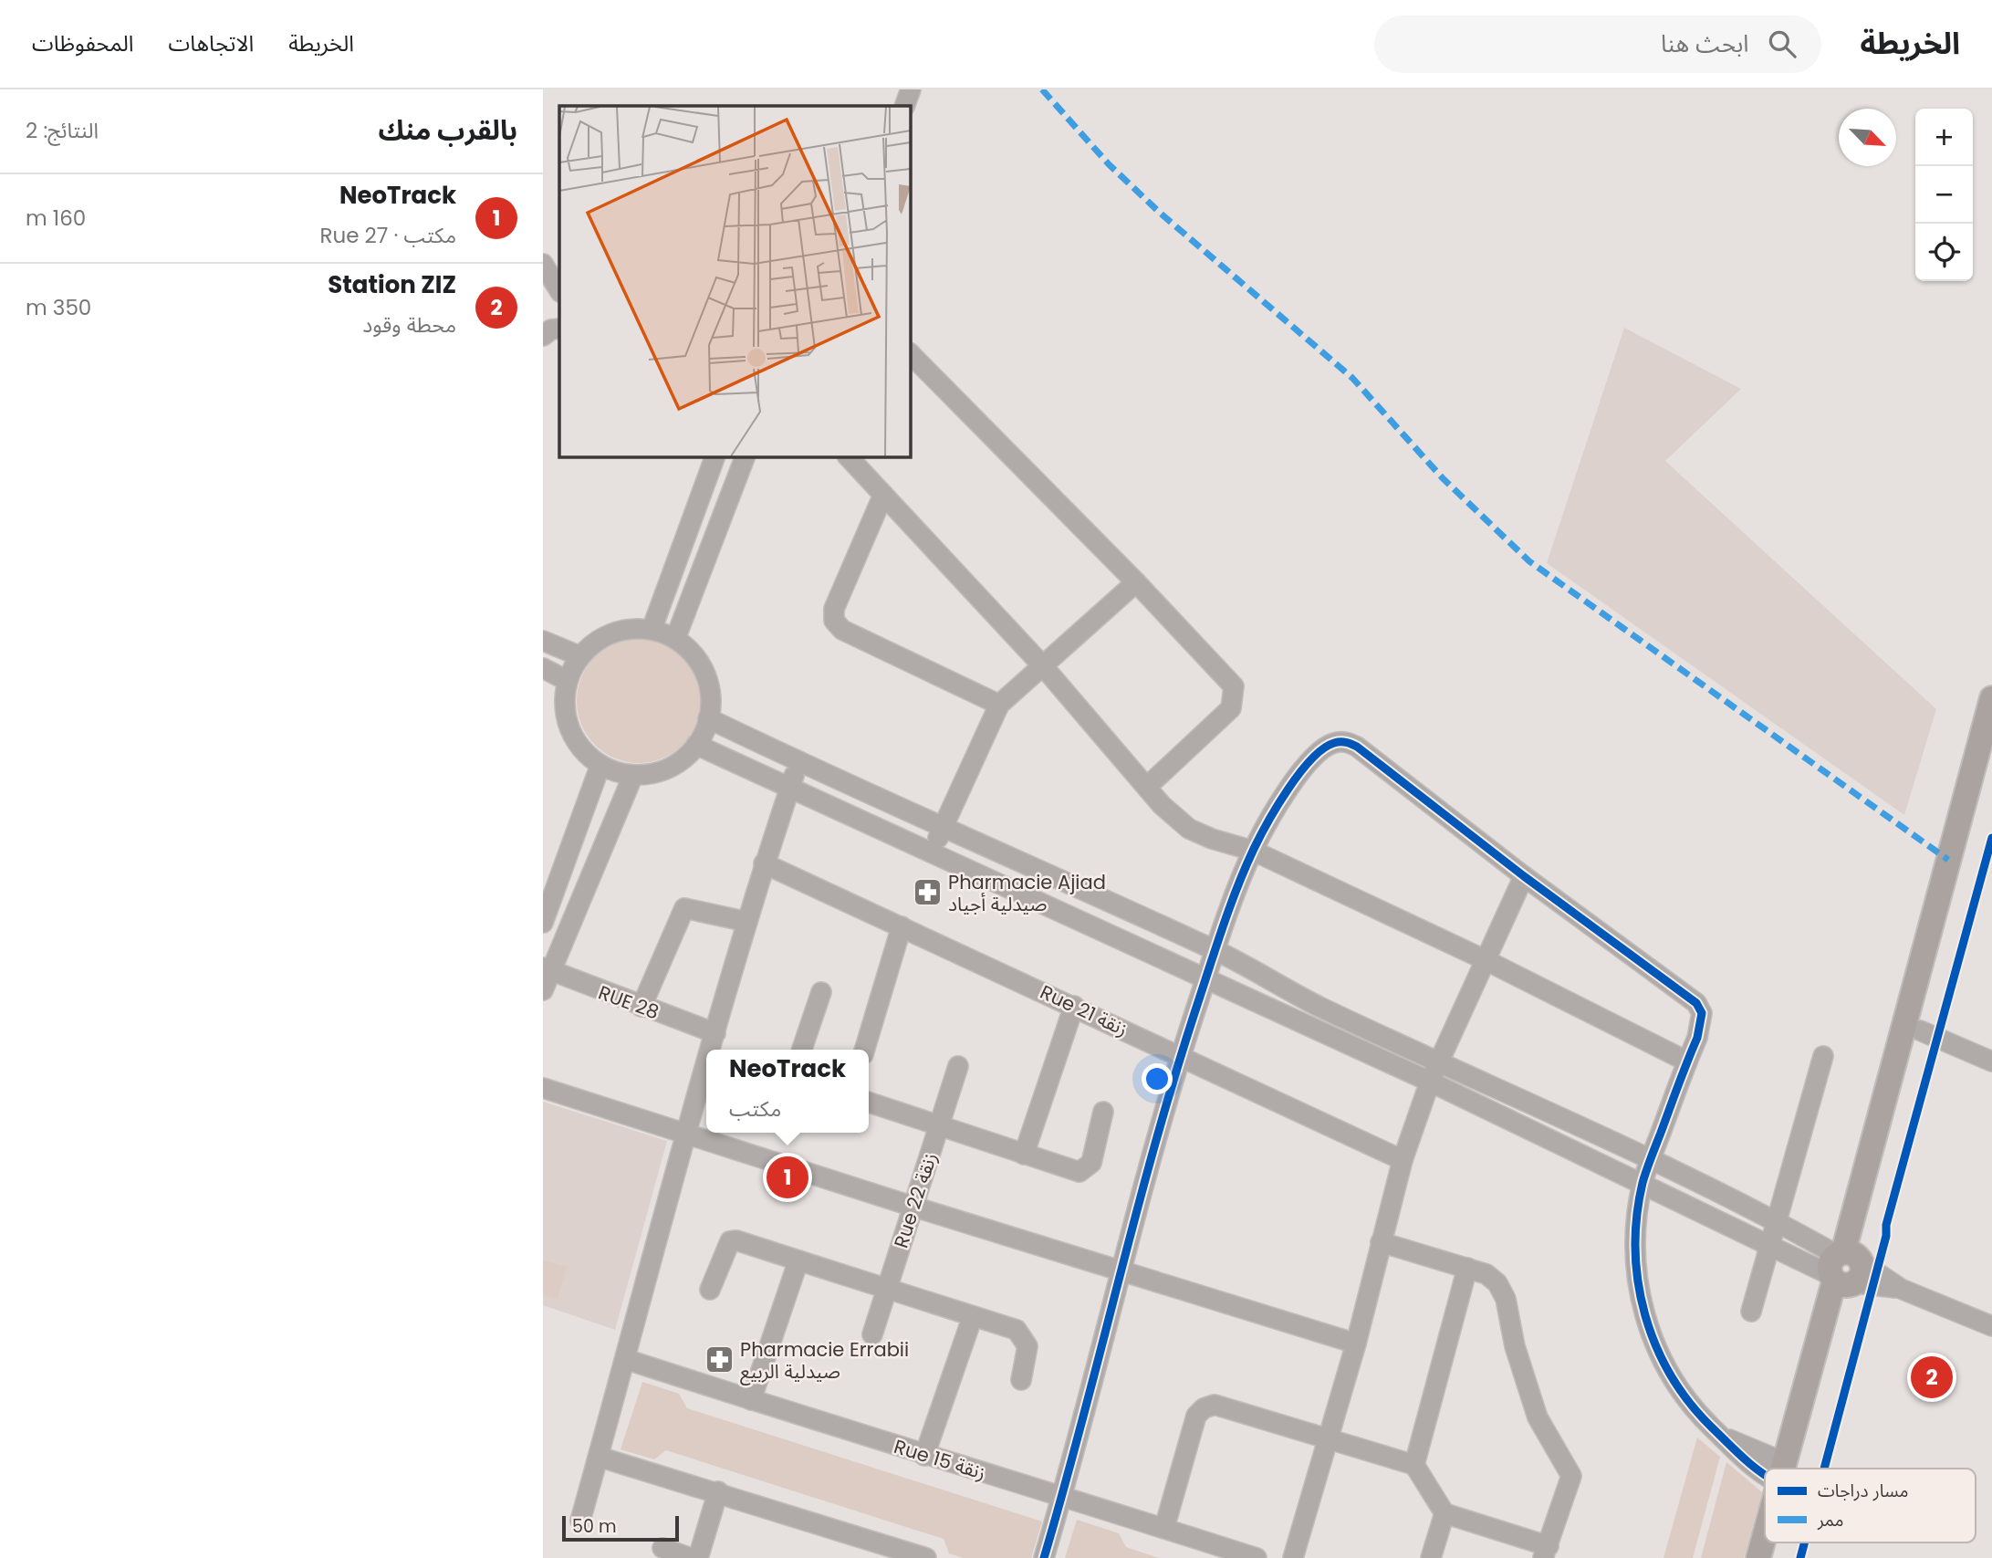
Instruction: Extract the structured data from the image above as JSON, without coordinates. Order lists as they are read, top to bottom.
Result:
{
  "streets": {
    "street": [
      "RUE 28",
      "Rue 21 زنقة",
      "Rue 22 زنقة",
      "Rue 15 زنقة"
    ]
  },
  "places": {
    "pharmacy": ["Pharmacie Ajiad صيدلية أجياد", "Pharmacie Errabii صيدلية الربيع"]
  },
  "legend": ["مسار دراجات", "ممر"],
  "scale_bar": "50 m",
  "north": "bottom right",
  "page": {
    "header": "الخريطة",
    "search": "ابحث هنا",
    "nav": ["الخريطة", "الاتجاهات", "المحفوظات"],
    "heading": ["بالقرب منك", "النتائج: 2"],
    "map_buttons": ["+", "−"],
    "list": [
      {
        "mark": "1",
        "name": "NeoTrack",
        "note": "مكتب · Rue 27",
        "value": "160 m"
      },
      {
        "mark": "2",
        "name": "Station ZIZ",
        "note": "محطة وقود",
        "value": "350 m"
      }
    ],
    "popup": ["NeoTrack", "مكتب"],
    "pins": ["1", "2"],
    "scale": "50 m"
  }
}
